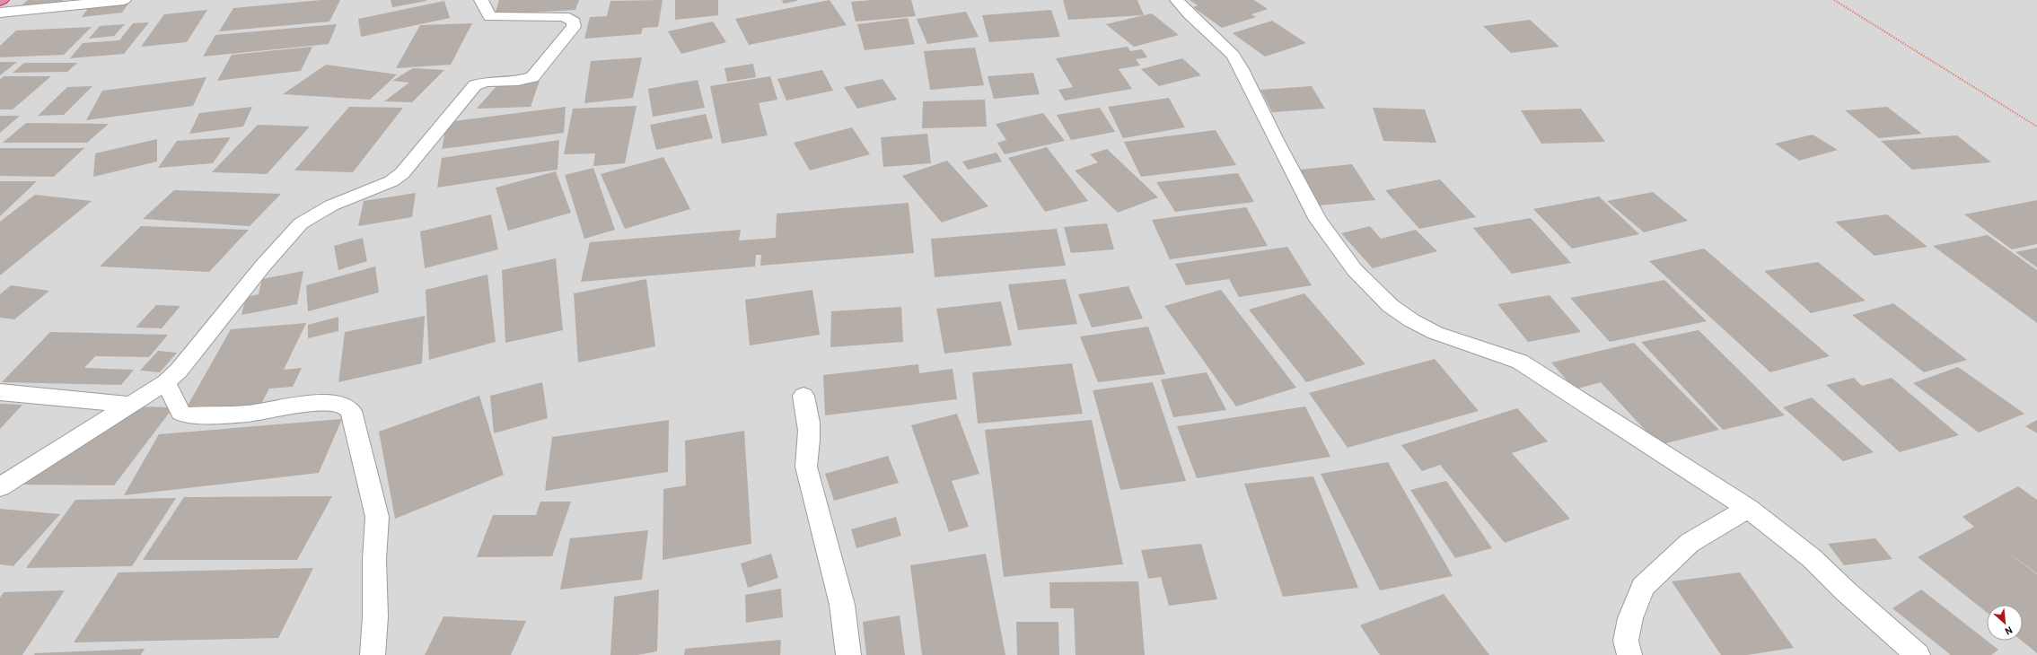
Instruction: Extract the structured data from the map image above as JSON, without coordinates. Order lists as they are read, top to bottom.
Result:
{
  "north": "bottom right"
}
